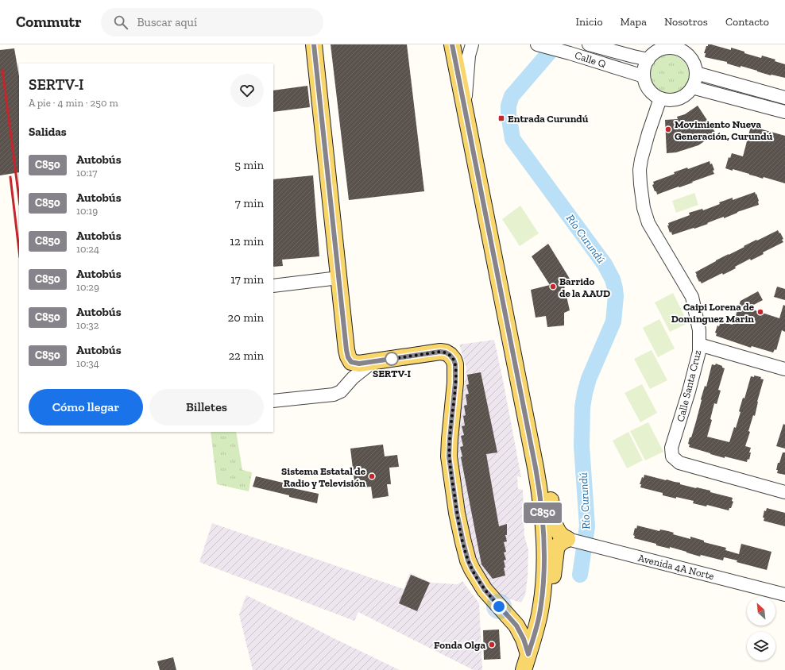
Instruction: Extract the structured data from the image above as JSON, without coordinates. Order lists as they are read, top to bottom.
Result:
{
  "streets": {
    "street": ["Calle Q", "Calle Santa Cruz", "Avenida 4A Norte"]
  },
  "crossings": [
    ["Calle Q", "Calle Santa Cruz"]
  ],
  "water": ["Río Curundú"],
  "places": {
    "transit": ["Entrada Curundú"],
    "other": [
      "Movimiento Nueva Generación, Curundú",
      "Barrido de la AAUD",
      "Caipi Lorena de Dominguez Marin",
      "SERTV-I",
      "Sistema Estatal de Radio y Televisión",
      "Fonda Olga"
    ]
  },
  "lines": ["bus line C850"],
  "north": "top left",
  "page": {
    "header": "Commutr",
    "search": "Buscar aquí",
    "nav": [
      "Inicio",
      "Mapa",
      "Nosotros",
      "Contacto"
    ],
    "on_map": "C850",
    "heading": [
      ["SERTV-I", "A pie · 4 min · 250 m"],
      "Salidas"
    ],
    "list": [
      {
        "mark": "C850",
        "name": "Autobús",
        "note": "10:17",
        "value": "5 min"
      },
      {
        "mark": "C850",
        "name": "Autobús",
        "note": "10:19",
        "value": "7 min"
      },
      {
        "mark": "C850",
        "name": "Autobús",
        "note": "10:24",
        "value": "12 min"
      },
      {
        "mark": "C850",
        "name": "Autobús",
        "note": "10:29",
        "value": "17 min"
      },
      {
        "mark": "C850",
        "name": "Autobús",
        "note": "10:32",
        "value": "20 min"
      },
      {
        "mark": "C850",
        "name": "Autobús",
        "note": "10:34",
        "value": "22 min"
      }
    ],
    "buttons": ["Cómo llegar", "Billetes"]
  }
}
